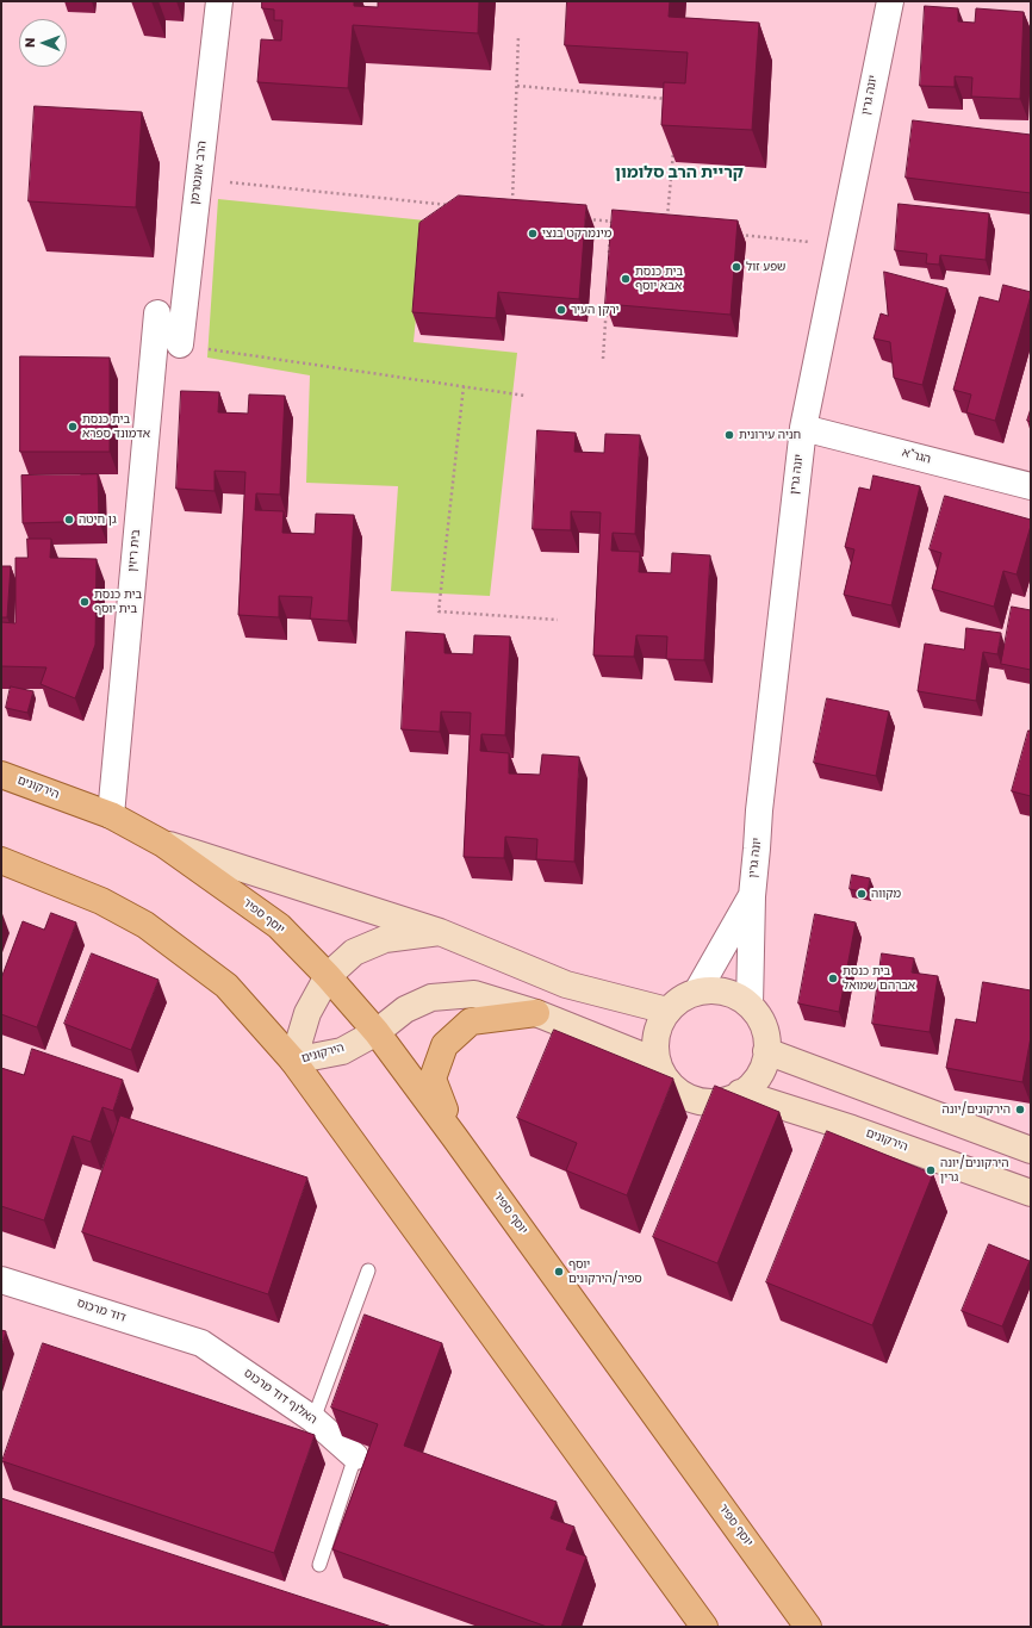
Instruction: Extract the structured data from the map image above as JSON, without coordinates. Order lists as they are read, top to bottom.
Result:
{
  "streets": {
    "main road": ["הירקונים", "יוסף ספיר"],
    "street": [
      "יונה גרין",
      "הרב אונטרמן",
      "הגר\"א",
      "בית ריזין",
      "דוד מרכוס",
      "האלוף דוד מרכוס"
    ]
  },
  "crossings": [
    ["יונה גרין", "הגר\"א"],
    ["יונה גרין", "הירקונים"],
    ["בית ריזין", "הירקונים"],
    ["הירקונים", "יוסף ספיר"],
    ["דוד מרכוס", "האלוף דוד מרכוס"]
  ],
  "districts": ["קריית הרב סלומון"],
  "places": [
    "מינמרקט בנצי",
    "שפע זול",
    "בית כנסת אבא יוסף",
    "ירקן העיר",
    "בית כנסת אדמונד ספרא",
    "חניה עירונית",
    "גן חיטה",
    "בית כנסת בית יוסף",
    "מקווה",
    "בית כנסת אברהם שמואל",
    "הירקונים/יונה",
    "הירקונים/יונה גרין",
    "יוסף ספיר/הירקונים"
  ],
  "north": "left"
}
